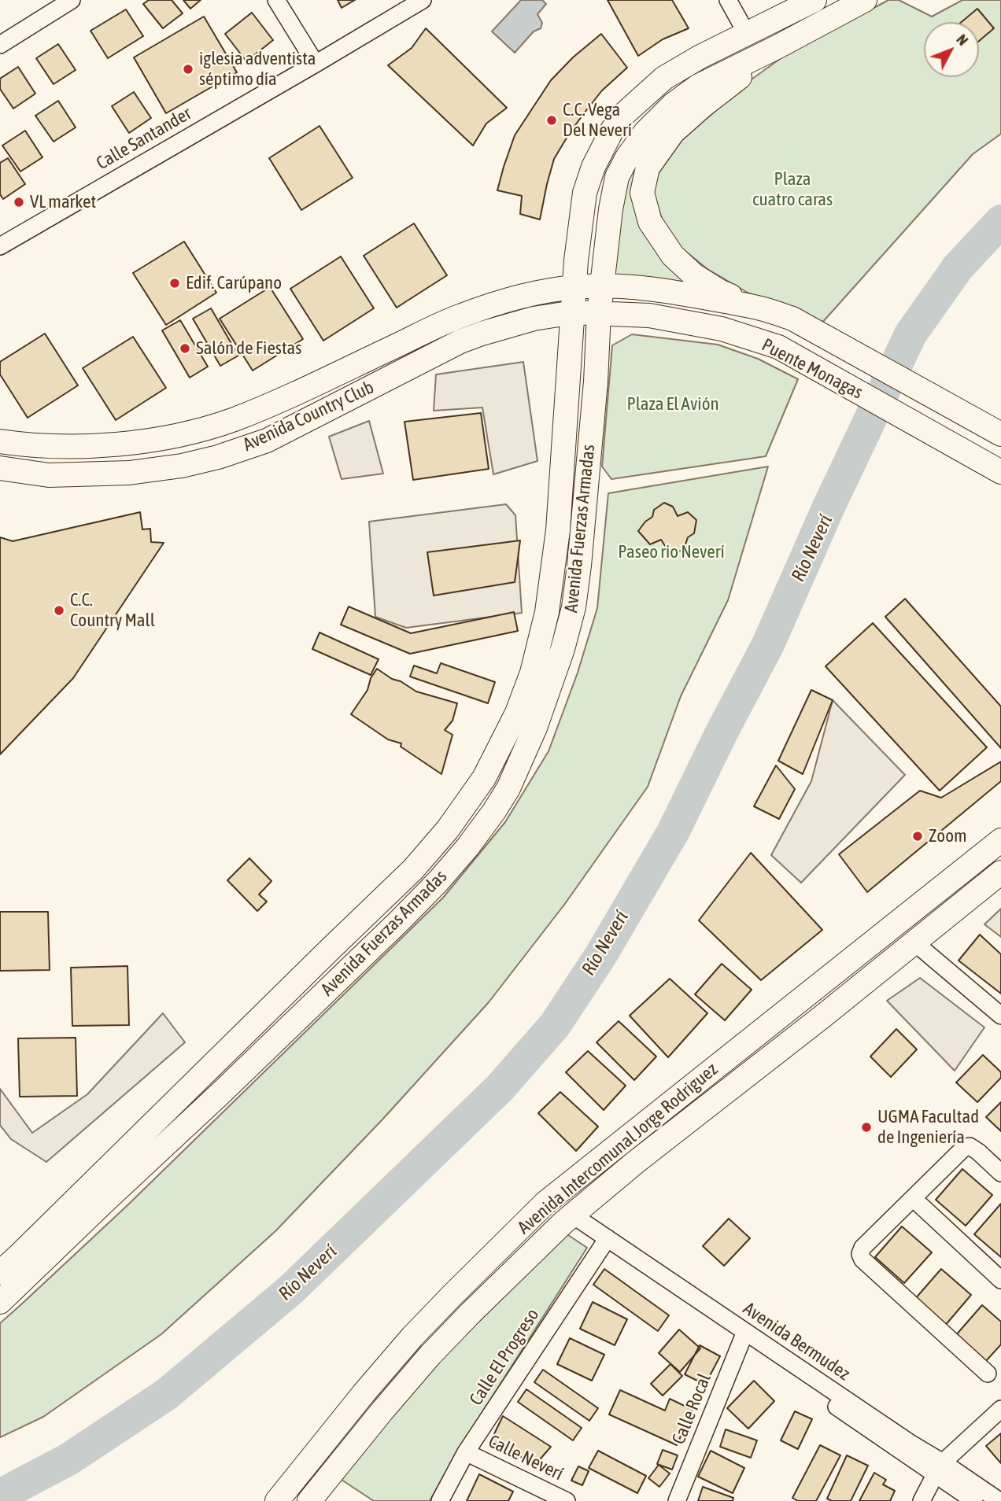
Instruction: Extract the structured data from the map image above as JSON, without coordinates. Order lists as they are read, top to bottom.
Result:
{
  "streets": {
    "street": [
      "Calle Santander",
      "Puente Monagas",
      "Avenida Country Club",
      "Avenida Fuerzas Armadas",
      "Avenida Intercomunal Jorge Rodriguez",
      "Avenida Bermudez",
      "Calle El Progreso",
      "Calle Rocal",
      "Calle Neverí"
    ]
  },
  "crossings": [
    ["Puente Monagas", "Avenida Country Club"],
    ["Puente Monagas", "Avenida Fuerzas Armadas"],
    ["Avenida Country Club", "Avenida Fuerzas Armadas"],
    ["Avenida Intercomunal Jorge Rodriguez", "Avenida Bermudez"],
    ["Avenida Bermudez", "Calle El Progreso"],
    ["Avenida Bermudez", "Calle Rocal"],
    ["Calle El Progreso", "Calle Neverí"]
  ],
  "water": ["Río Neverí"],
  "parks": ["Plaza cuatro caras", "Plaza El Avión", "Paseo rio Neverí"],
  "places": [
    "iglesia adventista séptimo día",
    "C.C. Vega Del Neverí",
    "VL market",
    "Edif. Carúpano",
    "Salón de Fiestas",
    "C.C. Country Mall",
    "Zoom",
    "UGMA Facultad de Ingeniería"
  ],
  "north": "top right"
}
